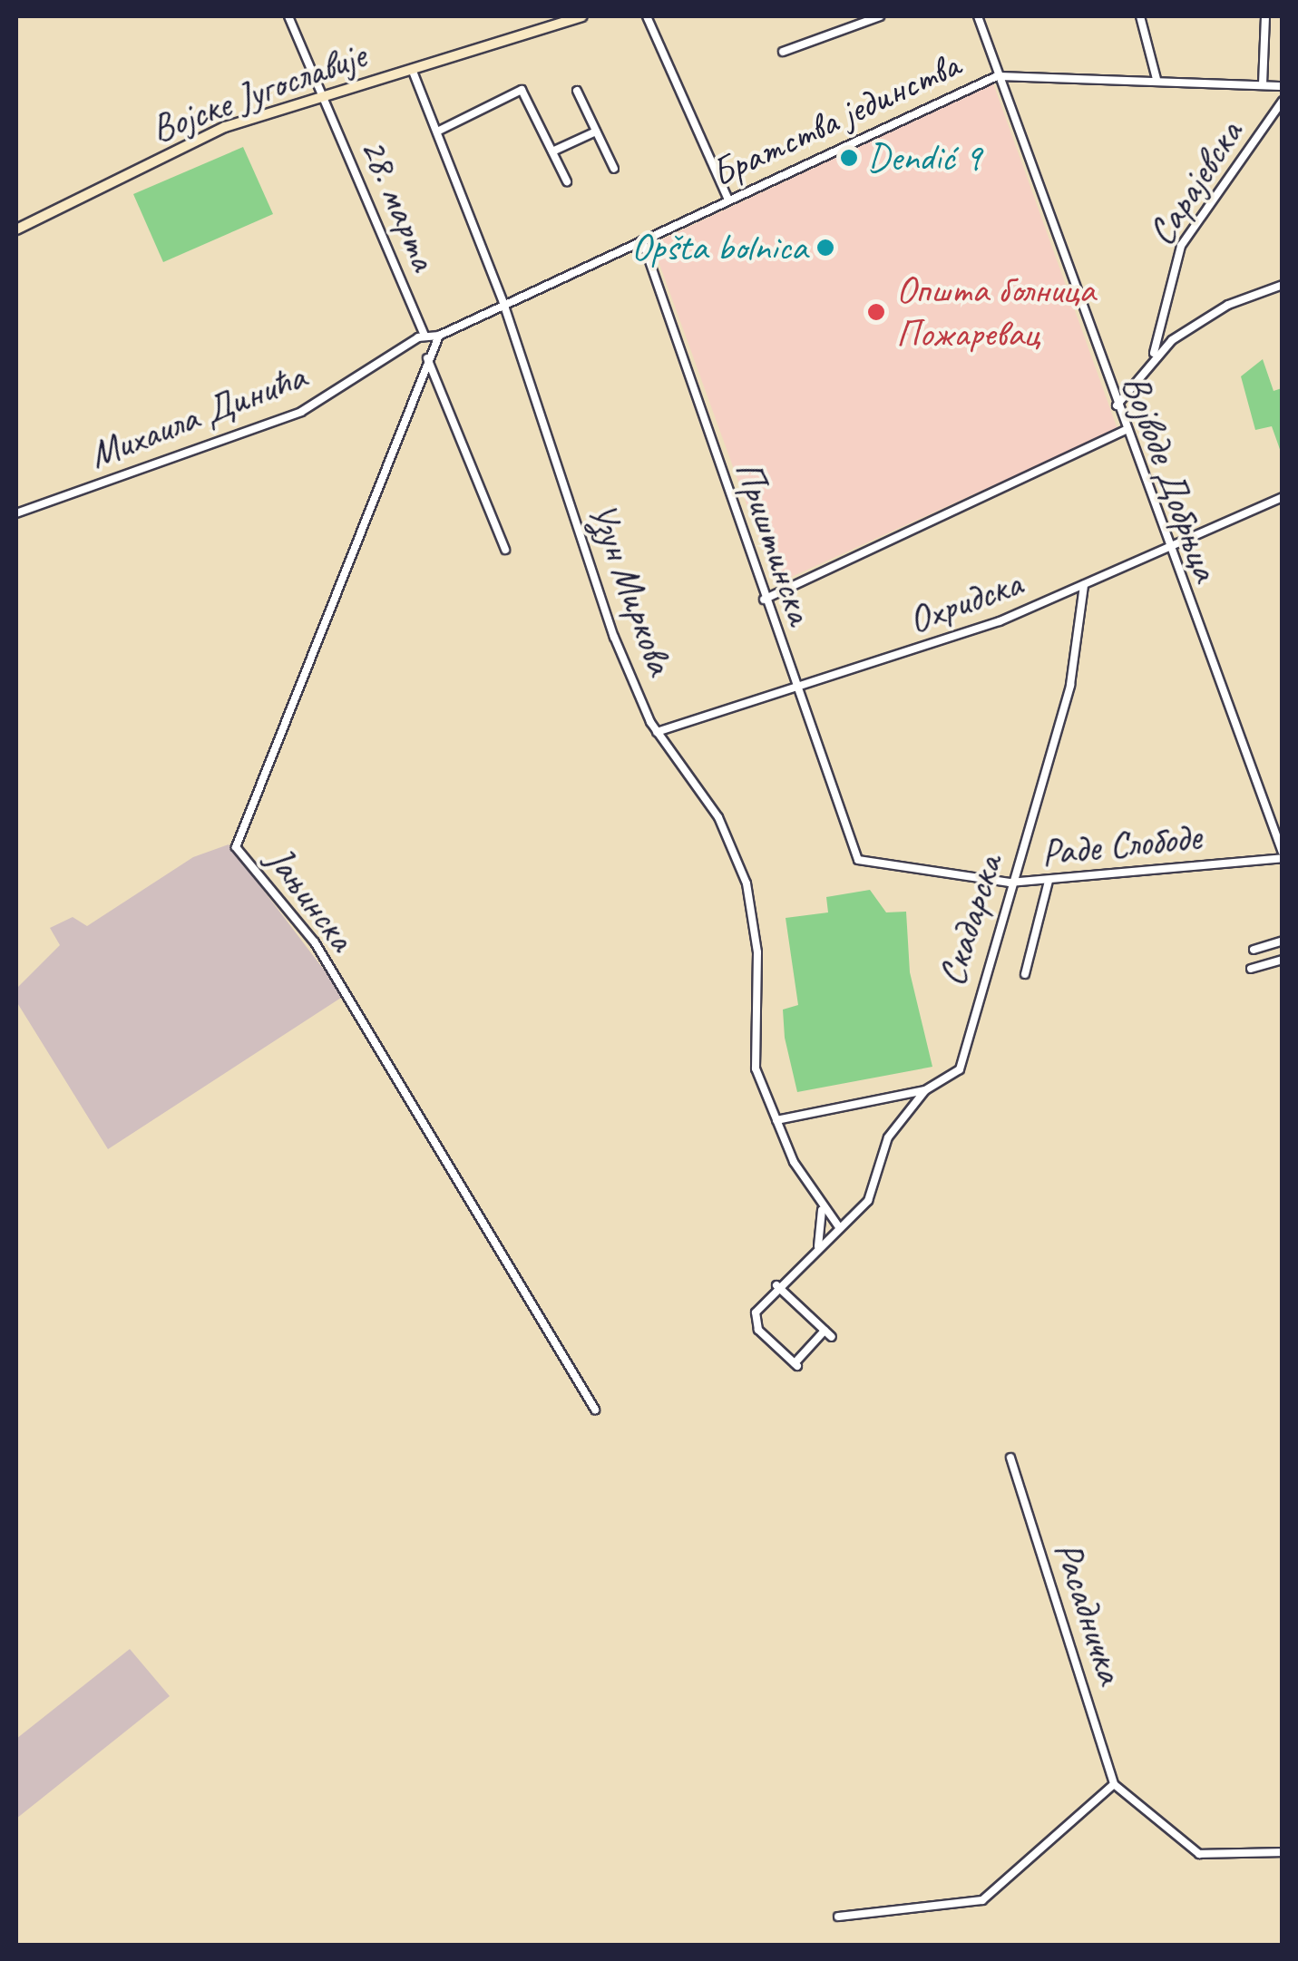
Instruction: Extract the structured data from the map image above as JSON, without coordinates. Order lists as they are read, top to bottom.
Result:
{
  "streets": {
    "main road": ["Војске Југославије"],
    "street": [
      "Братства јединства",
      "Сарајевска",
      "28. марта",
      "Михаила Динића",
      "Војводе Добрњца",
      "Приштинска",
      "Узун Миркова",
      "Охридска",
      "Раде Слободе",
      "Јањинска",
      "Скадарска",
      "Расадничка"
    ]
  },
  "crossings": [
    ["Војске Југославије", "28. марта"],
    ["Војске Југославије", "Узун Миркова"],
    ["Братства јединства", "Војводе Добрњца"],
    ["Братства јединства", "Приштинска"],
    ["Братства јединства", "Узун Миркова"],
    ["Братства јединства", "Јањинска"],
    ["28. марта", "Михаила Динића"],
    ["Војводе Добрњца", "Охридска"],
    ["Војводе Добрњца", "Раде Слободе"],
    ["Приштинска", "Охридска"],
    ["Приштинска", "Раде Слободе"],
    ["Узун Миркова", "Охридска"],
    ["Узун Миркова", "Скадарска"],
    ["Охридска", "Скадарска"],
    ["Раде Слободе", "Скадарска"]
  ],
  "places": ["Dendić 9", "Opšta bolnica", "Општа болница Пожаревац"]
}
